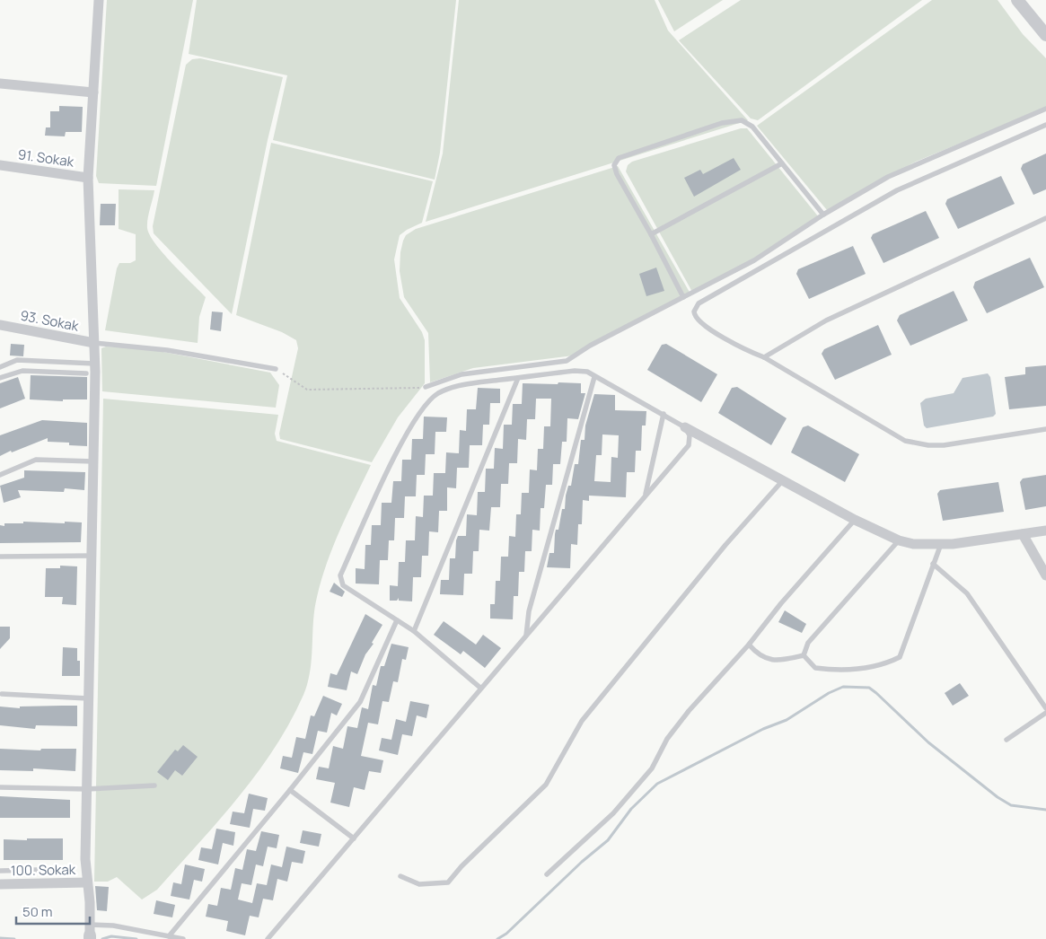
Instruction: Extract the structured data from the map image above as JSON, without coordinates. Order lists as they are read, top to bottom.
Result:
{
  "streets": {
    "street": ["91. Sokak", "93. Sokak", "100. Sokak"]
  },
  "scale_bar": "50 m"
}
